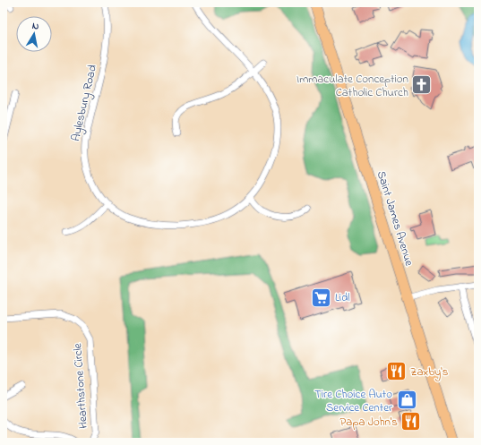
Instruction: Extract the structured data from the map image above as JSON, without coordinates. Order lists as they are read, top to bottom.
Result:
{
  "streets": {
    "main road": ["Saint James Avenue"],
    "street": ["Aylesbury Road", "Hearthstone Circle"]
  },
  "places": {
    "church": ["Immaculate Conception Catholic Church"],
    "supermarket": ["Lidl"],
    "restaurant": ["Zaxby's", "Papa John's"],
    "shop": ["Tire Choice Auto Service Center"]
  },
  "north": "top"
}
